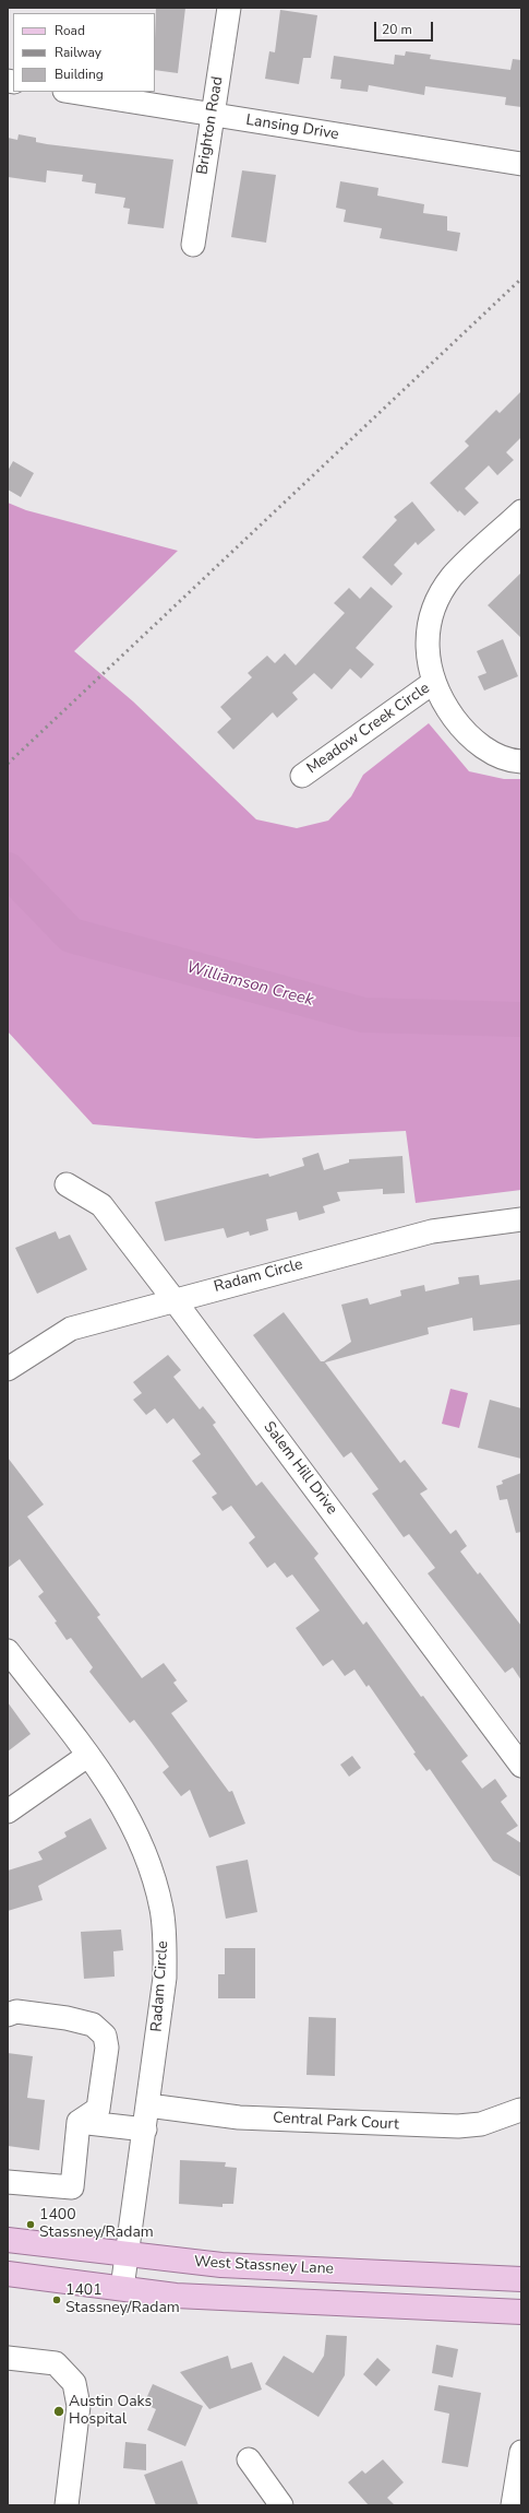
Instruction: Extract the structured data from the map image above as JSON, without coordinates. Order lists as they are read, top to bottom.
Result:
{
  "streets": {
    "main road": ["West Stassney Lane"],
    "street": [
      "Brighton Road",
      "Lansing Drive",
      "Meadow Creek Circle",
      "Radam Circle",
      "Salem Hill Drive",
      "Central Park Court"
    ]
  },
  "crossings": [
    ["Brighton Road", "Lansing Drive"],
    ["Radam Circle", "Salem Hill Drive"],
    ["Radam Circle", "Central Park Court"],
    ["Radam Circle", "West Stassney Lane"]
  ],
  "water": ["Williamson Creek"],
  "places": ["1400 Stassney/Radam", "1401 Stassney/Radam", "Austin Oaks Hospital"],
  "legend": ["Road", "Railway", "Building"],
  "scale_bar": "20 m"
}
